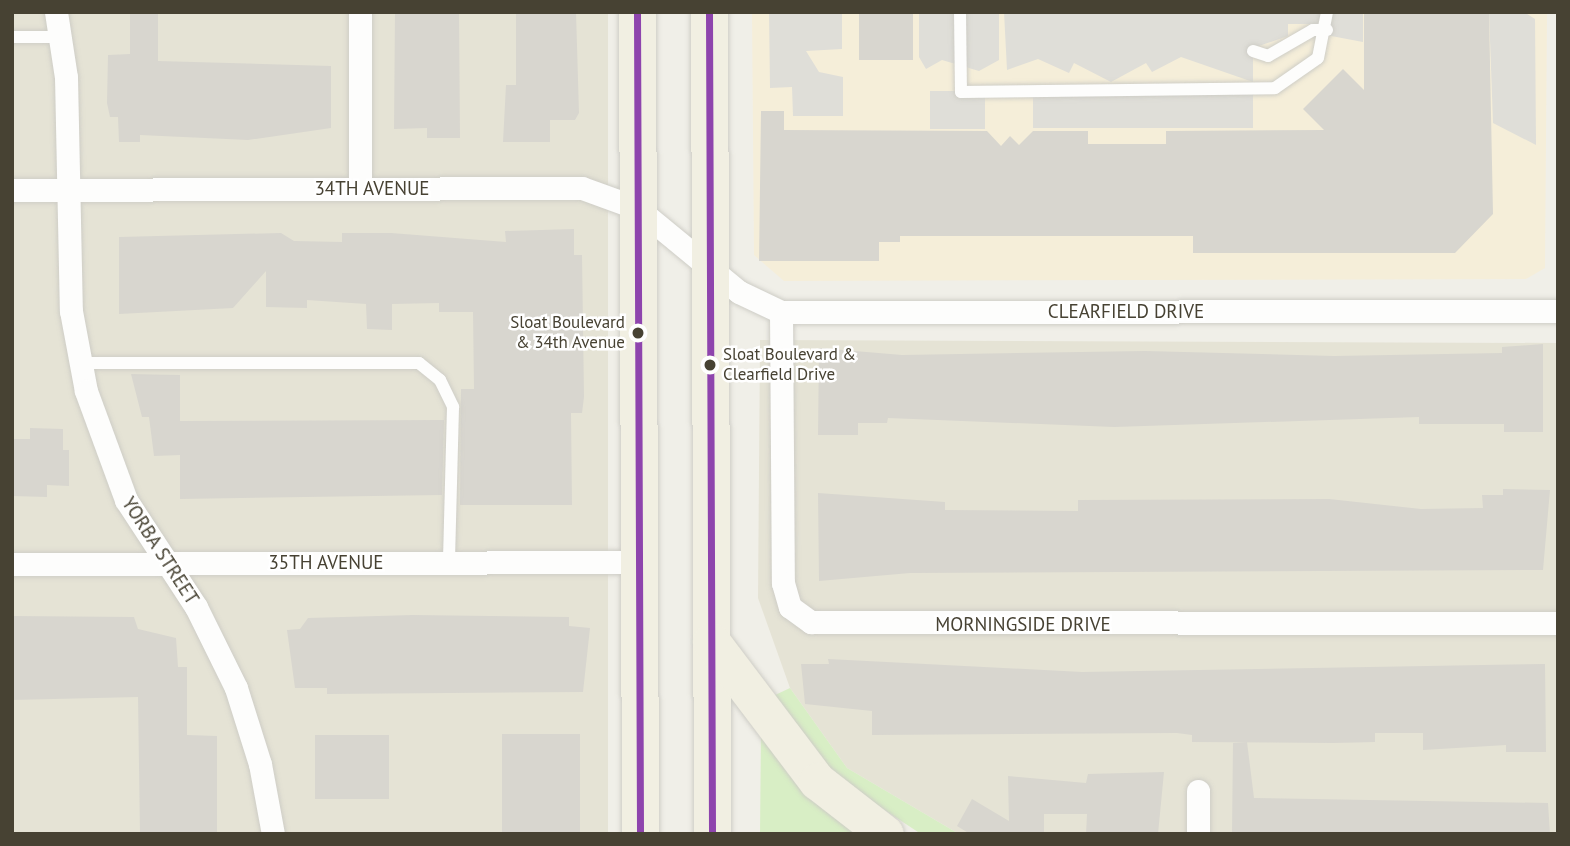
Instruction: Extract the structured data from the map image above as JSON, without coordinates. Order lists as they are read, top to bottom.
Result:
{
  "streets": {
    "street": [
      "34TH AVENUE",
      "CLEARFIELD DRIVE",
      "YORBA STREET",
      "35TH AVENUE",
      "MORNINGSIDE DRIVE"
    ]
  },
  "crossings": [
    ["34TH AVENUE", "CLEARFIELD DRIVE"],
    ["34TH AVENUE", "YORBA STREET"],
    ["CLEARFIELD DRIVE", "MORNINGSIDE DRIVE"],
    ["YORBA STREET", "35TH AVENUE"]
  ],
  "places": ["Sloat Boulevard & 34th Avenue", "Sloat Boulevard & Clearfield Drive"]
}
